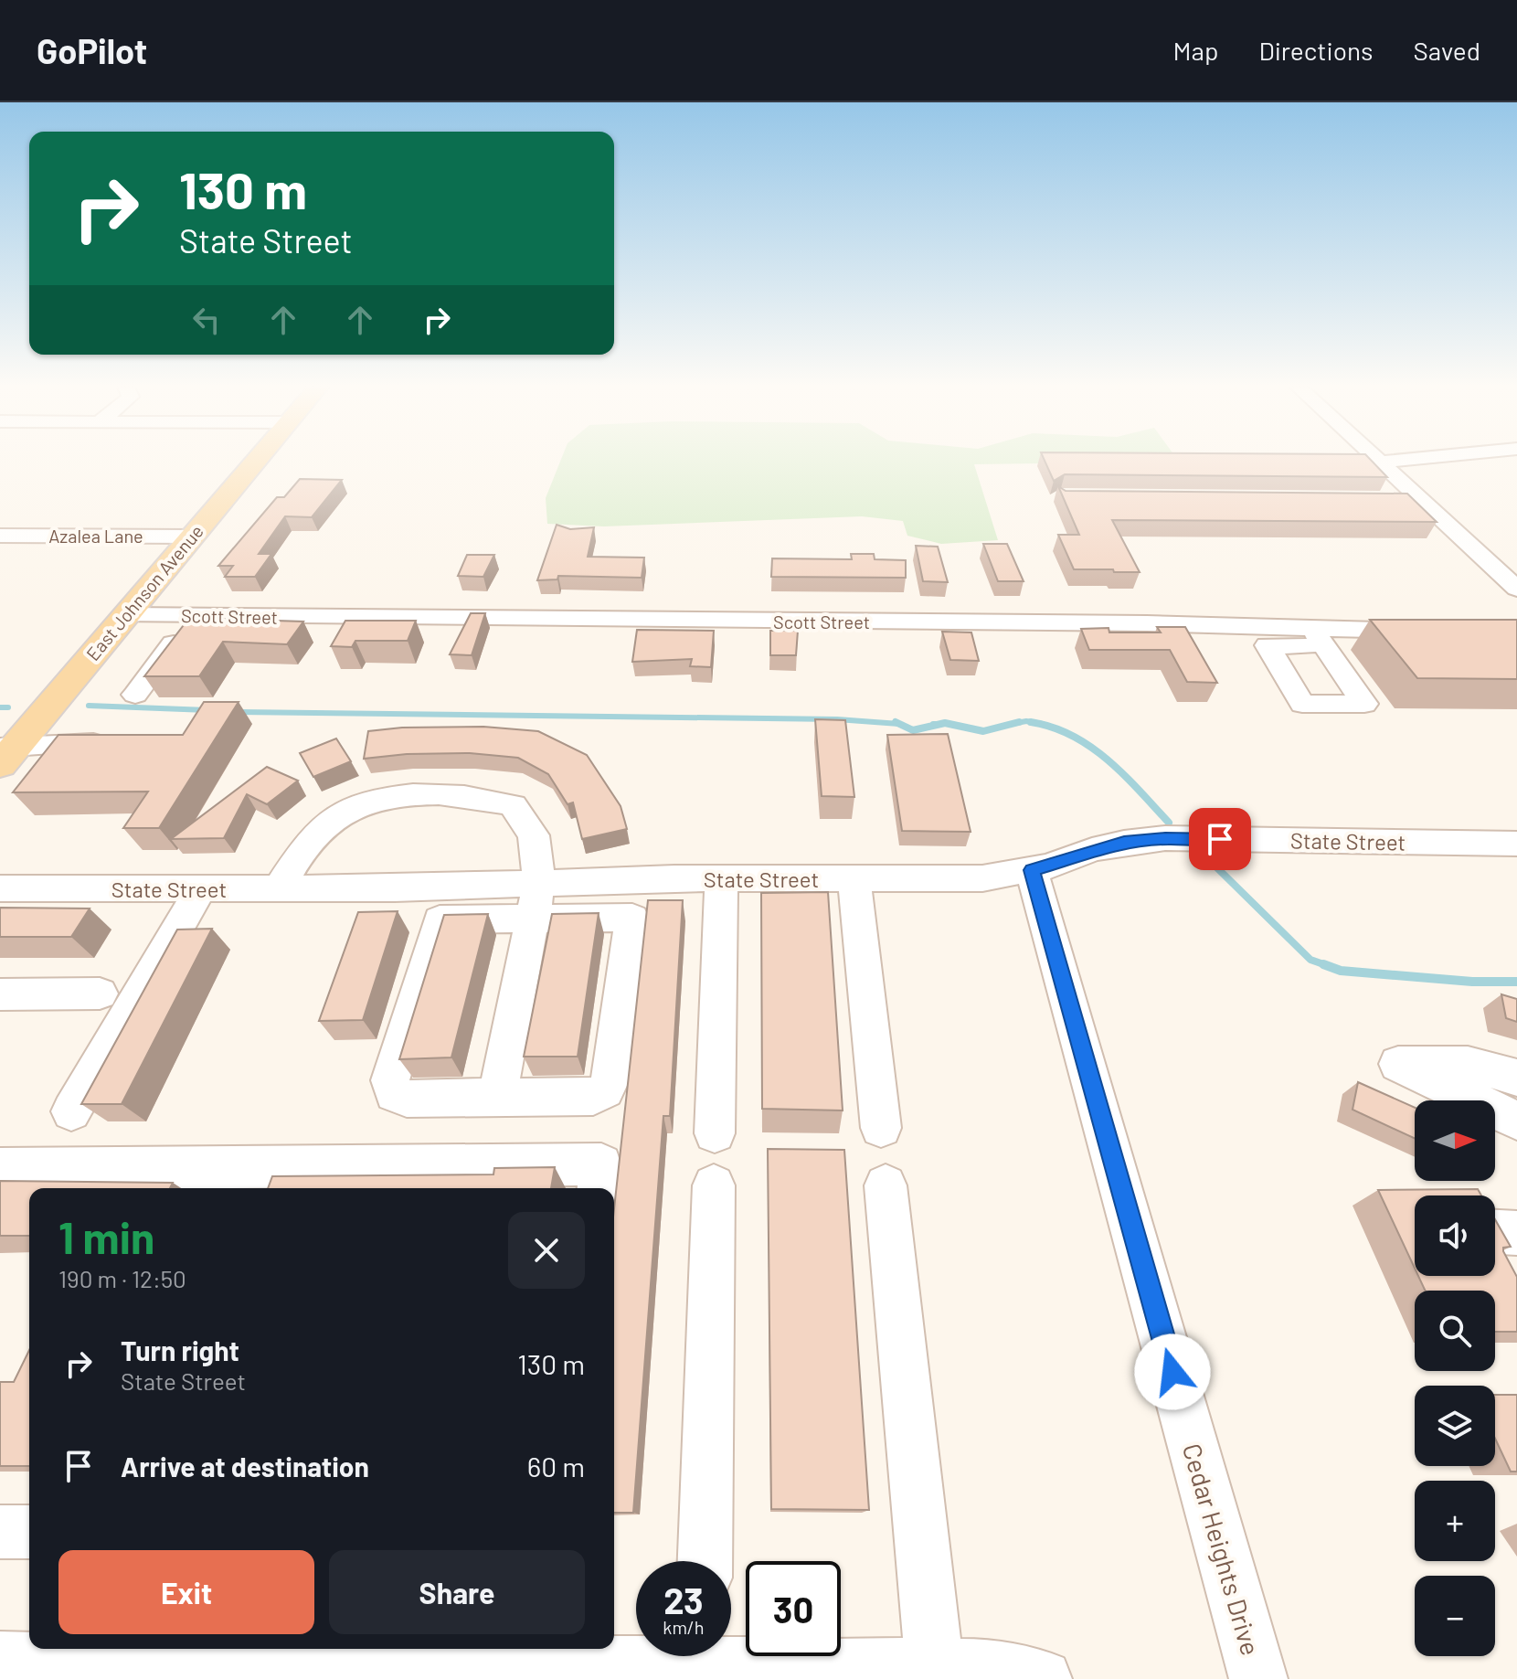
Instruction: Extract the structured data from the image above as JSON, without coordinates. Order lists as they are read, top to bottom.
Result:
{
  "streets": {
    "main road": ["East Johnson Avenue"],
    "street": [
      "Azalea Lane",
      "Scott Street",
      "State Street",
      "Cedar Heights Drive"
    ]
  },
  "crossings": [
    ["Azalea Lane", "East Johnson Avenue"],
    ["East Johnson Avenue", "Scott Street"],
    ["State Street", "Cedar Heights Drive"]
  ],
  "north": "right",
  "page": {
    "header": "GoPilot",
    "nav": ["Map", "Directions", "Saved"],
    "turn": ["130 m", "State Street"],
    "map_buttons": ["+", "−"],
    "heading": ["1 min", "190 m · 12:50"],
    "list": [
      {
        "name": "Turn right",
        "note": "State Street",
        "value": "130 m"
      },
      {
        "name": "Arrive at destination",
        "value": "60 m"
      }
    ],
    "buttons": ["Exit", "Share"],
    "speed": "23 km/h",
    "limit": "30"
  }
}
